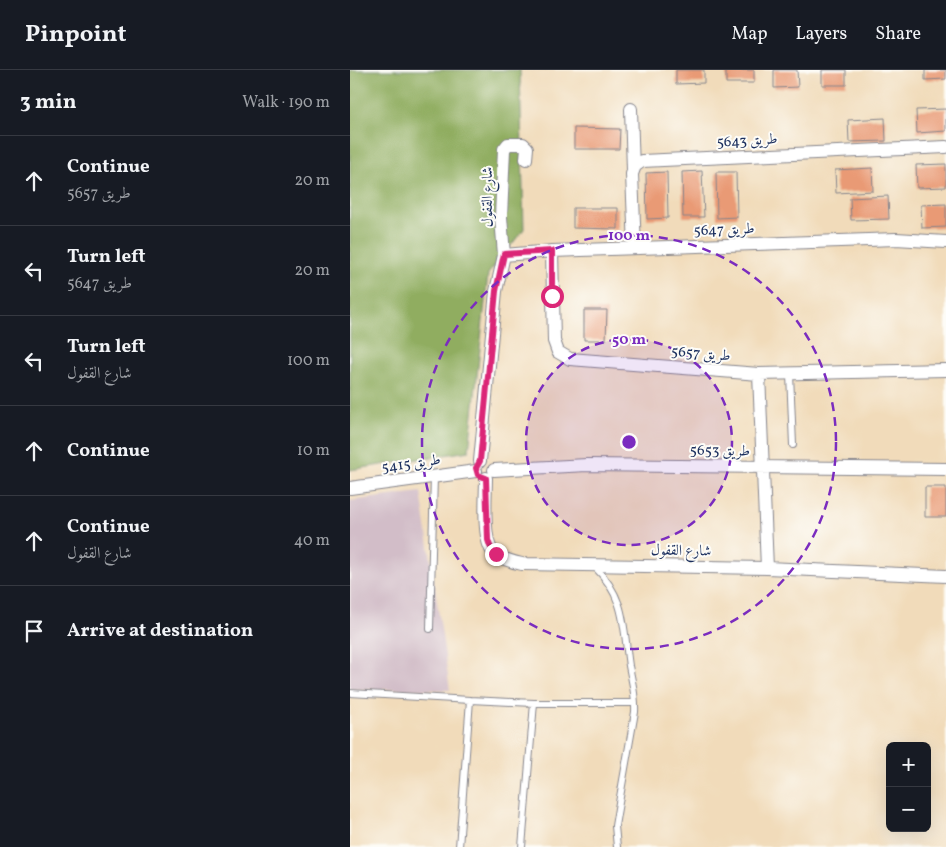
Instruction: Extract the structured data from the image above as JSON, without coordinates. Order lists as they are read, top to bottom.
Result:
{
  "streets": {
    "street": [
      "طريق 5643",
      "شارع القفول",
      "طريق 5647",
      "طريق 5657",
      "طريق 5653",
      "طريق 5415"
    ]
  },
  "crossings": [
    ["شارع القفول", "طريق 5647"],
    ["شارع القفول", "طريق 5653"],
    ["شارع القفول", "طريق 5415"],
    ["طريق 5647", "طريق 5657"],
    ["طريق 5653", "طريق 5415"]
  ],
  "page": {
    "header": "Pinpoint",
    "nav": ["Map", "Layers", "Share"],
    "heading": ["3 min", "Walk · 190 m"],
    "list": [
      ["Continue", "طريق 5657", "20 m"],
      ["Turn left", "طريق 5647", "20 m"],
      ["Turn left", "شارع القفول", "100 m"],
      ["Continue", "10 m"],
      ["Continue", "شارع القفول", "40 m"],
      "Arrive at destination"
    ],
    "map_buttons": ["+", "−"]
  },
  "rings": ["100 m", "50 m"]
}
